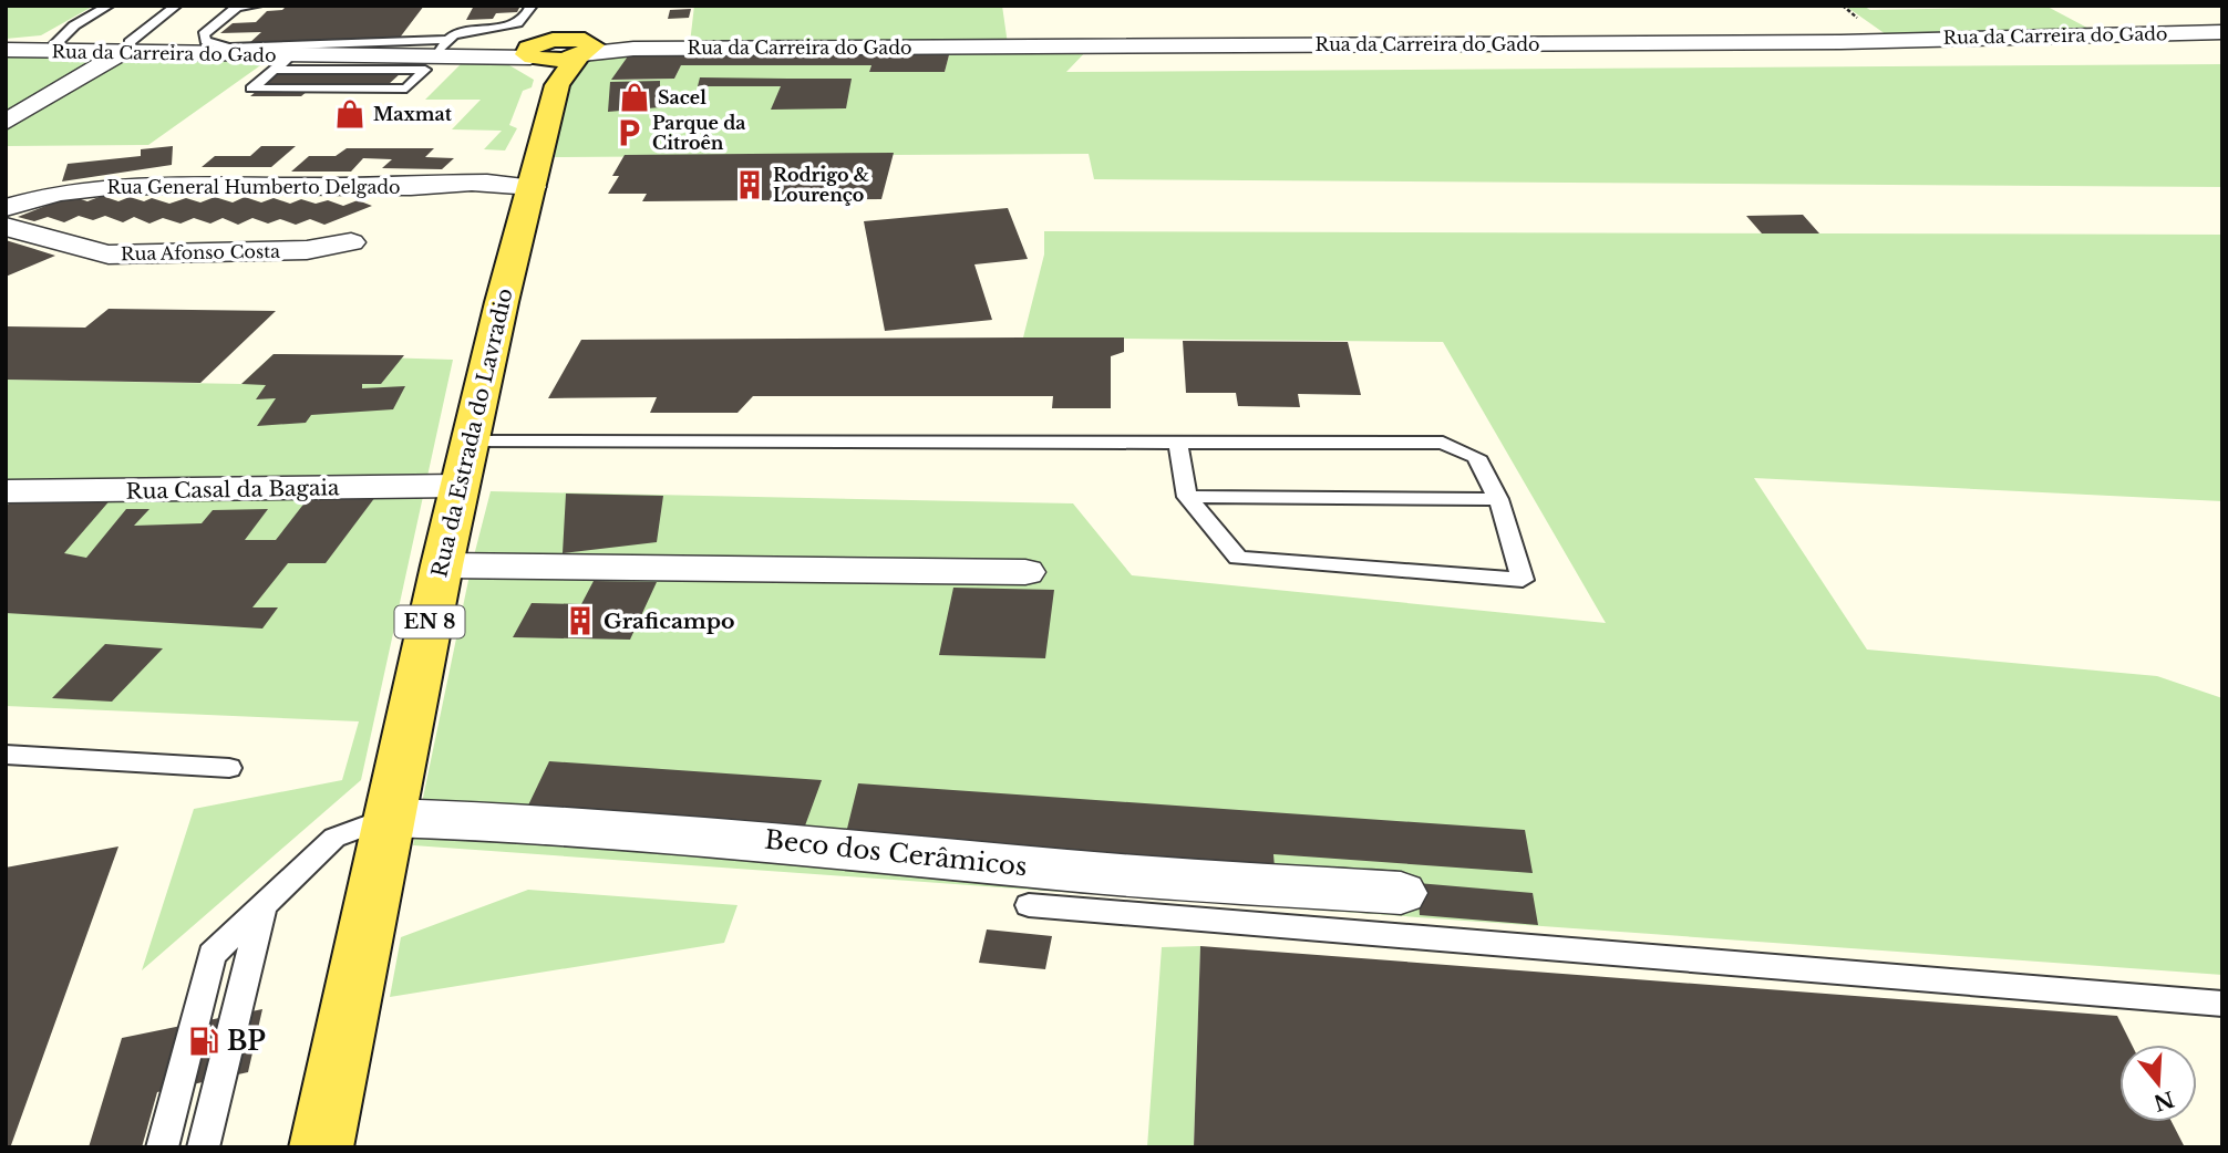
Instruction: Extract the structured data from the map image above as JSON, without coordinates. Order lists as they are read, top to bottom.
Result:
{
  "streets": {
    "main road": ["Rua da Estrada do Lavradio", "EN 8"],
    "street": [
      "Rua da Carreira do Gado",
      "Rua General Humberto Delgado",
      "Rua Afonso Costa",
      "Rua Casal da Bagaia",
      "Beco dos Cerâmicos"
    ]
  },
  "crossings": [
    ["Rua da Carreira do Gado", "Rua da Estrada do Lavradio"],
    ["Rua General Humberto Delgado", "Rua da Estrada do Lavradio"],
    ["Rua da Estrada do Lavradio", "Rua Casal da Bagaia"],
    ["Rua da Estrada do Lavradio", "Beco dos Cerâmicos"]
  ],
  "places": {
    "shop": ["Sacel", "Maxmat"],
    "parking": ["Parque da Citroên"],
    "building": ["Rodrigo & Lourenço", "Graficampo"],
    "fuel station": ["BP"]
  },
  "north": "bottom"
}
